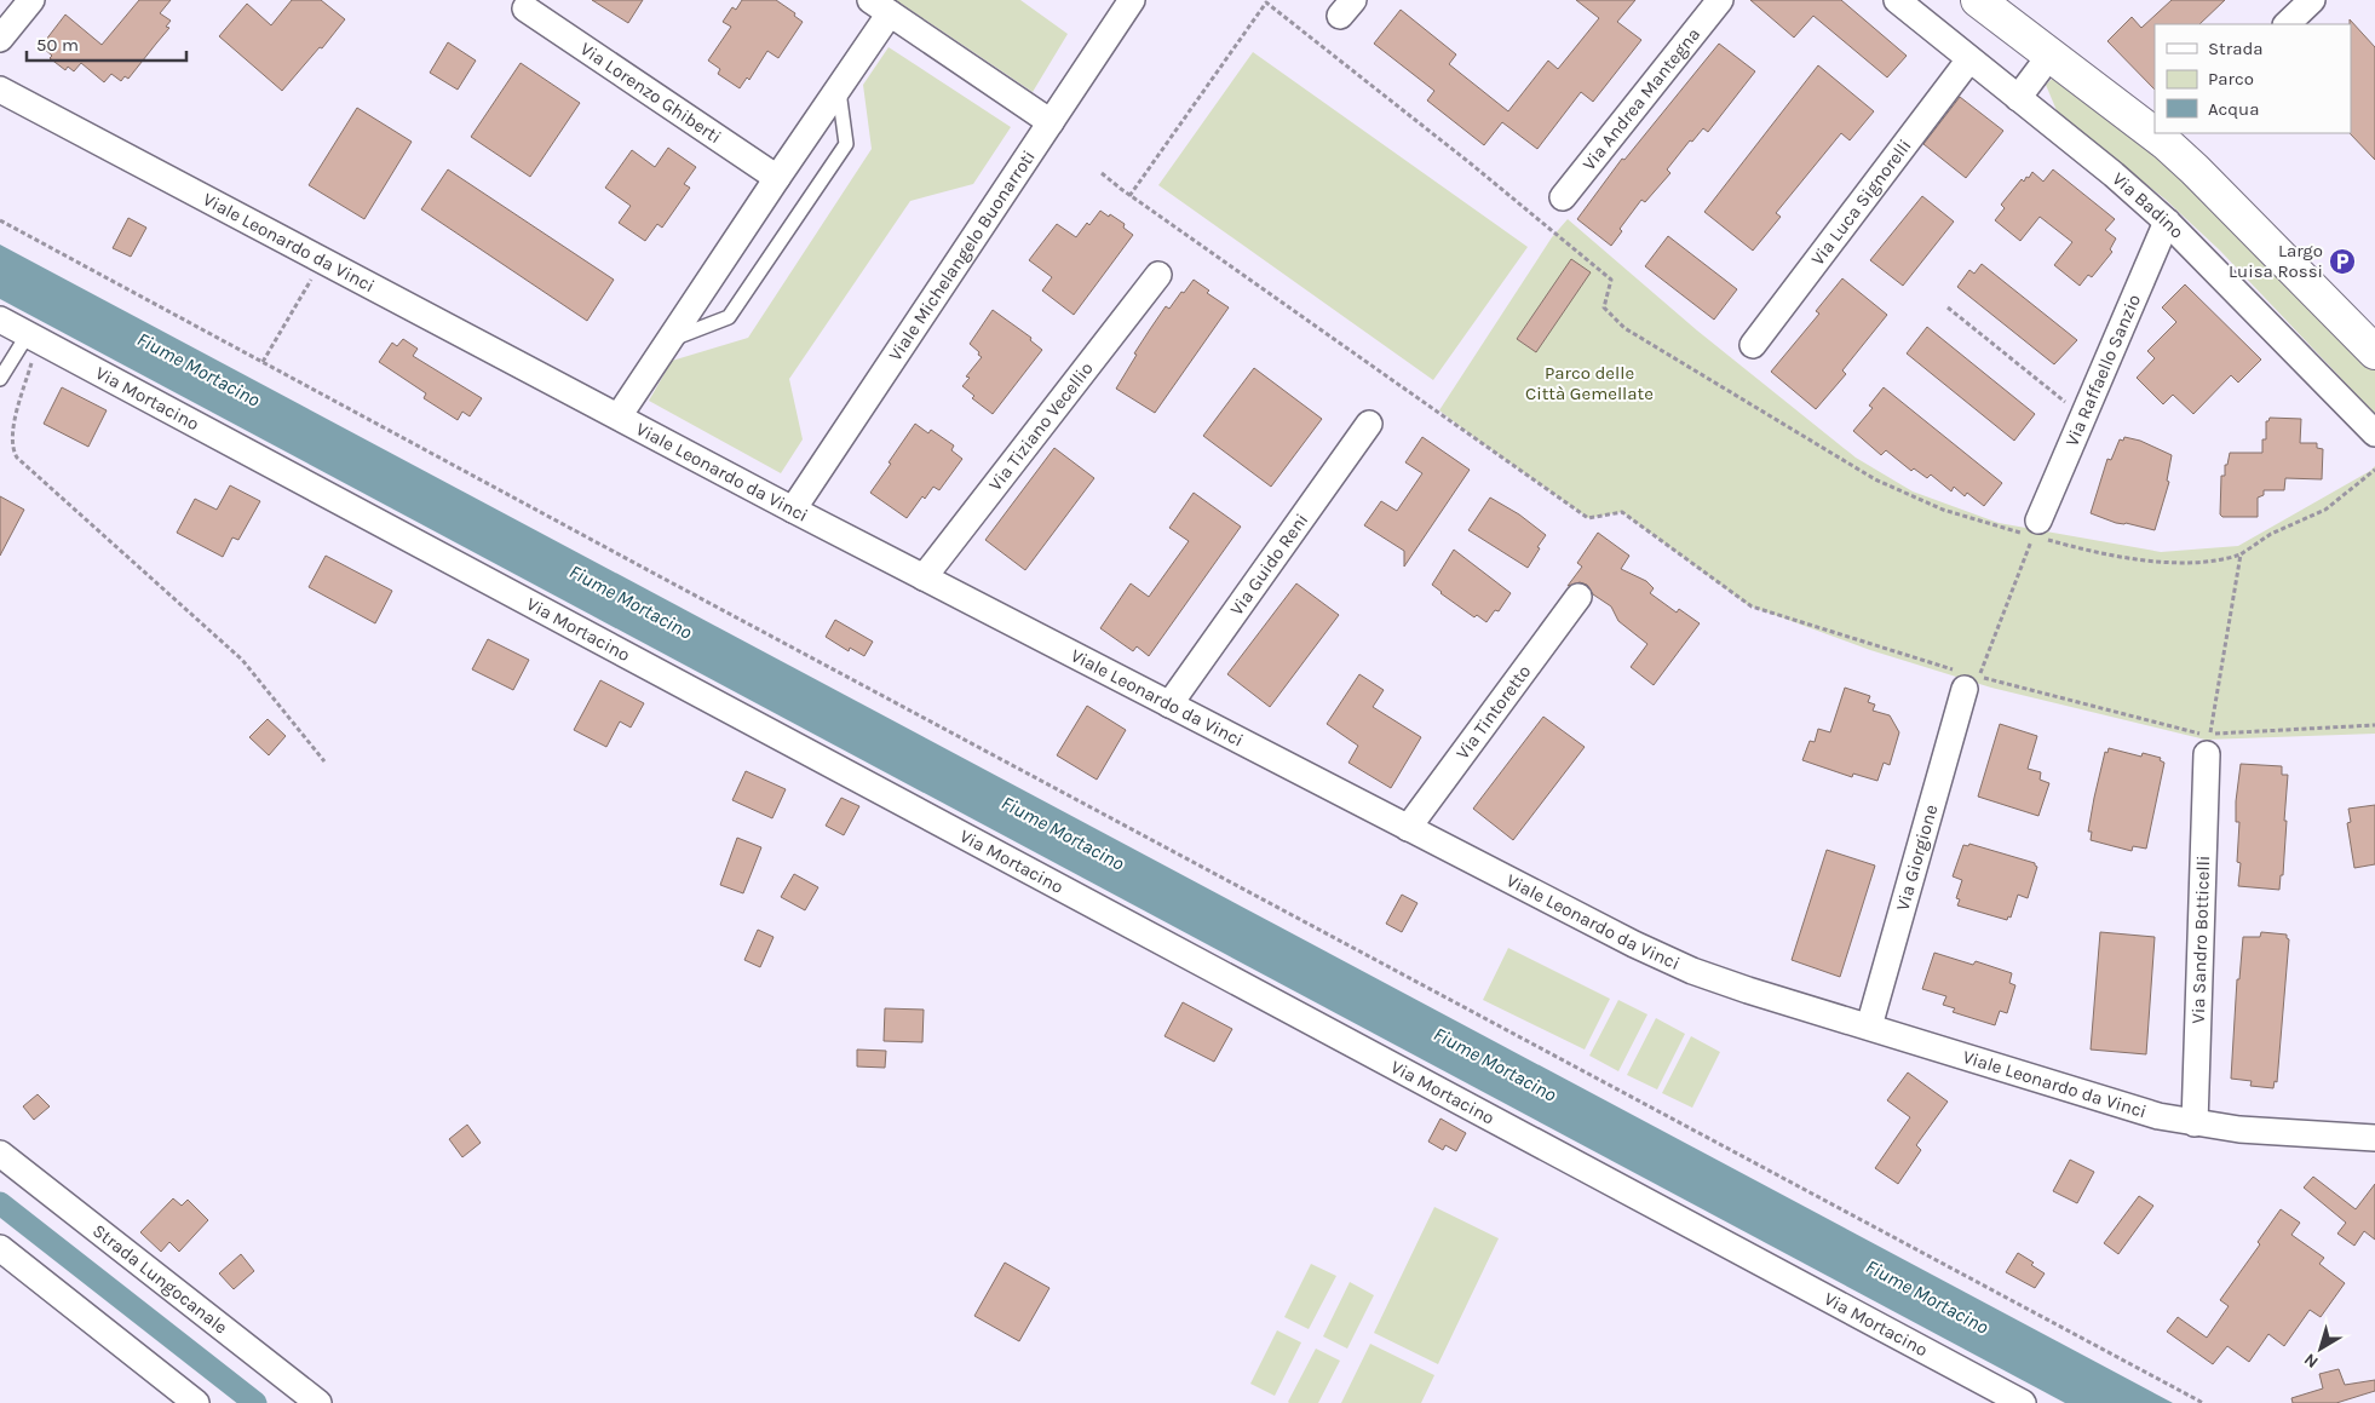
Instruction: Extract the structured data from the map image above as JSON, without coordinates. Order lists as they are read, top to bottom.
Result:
{
  "streets": {
    "street": [
      "Via Lorenzo Ghiberti",
      "Via Andrea Mantegna",
      "Via Luca Signorelli",
      "Via Badino",
      "Viale Leonardo da Vinci",
      "Viale Michelangelo Buonarroti",
      "Via Raffaello Sanzio",
      "Via Mortacino",
      "Via Tiziano Vecellio",
      "Via Guido Reni",
      "Via Tintoretto",
      "Via Giorgione",
      "Via Sandro Botticelli",
      "Strada Lungocanale"
    ]
  },
  "crossings": [
    ["Via Luca Signorelli", "Via Badino"],
    ["Via Badino", "Via Raffaello Sanzio"],
    ["Viale Leonardo da Vinci", "Viale Michelangelo Buonarroti"],
    ["Viale Leonardo da Vinci", "Via Tiziano Vecellio"],
    ["Viale Leonardo da Vinci", "Via Guido Reni"],
    ["Viale Leonardo da Vinci", "Via Tintoretto"],
    ["Viale Leonardo da Vinci", "Via Giorgione"],
    ["Viale Leonardo da Vinci", "Via Sandro Botticelli"]
  ],
  "water": ["Fiume Mortacino"],
  "parks": ["Parco delle Città Gemellate"],
  "places": {
    "parking": ["Largo Luisa Rossi"]
  },
  "legend": ["Strada", "Parco", "Acqua"],
  "scale_bar": "50 m",
  "north": "bottom left"
}
